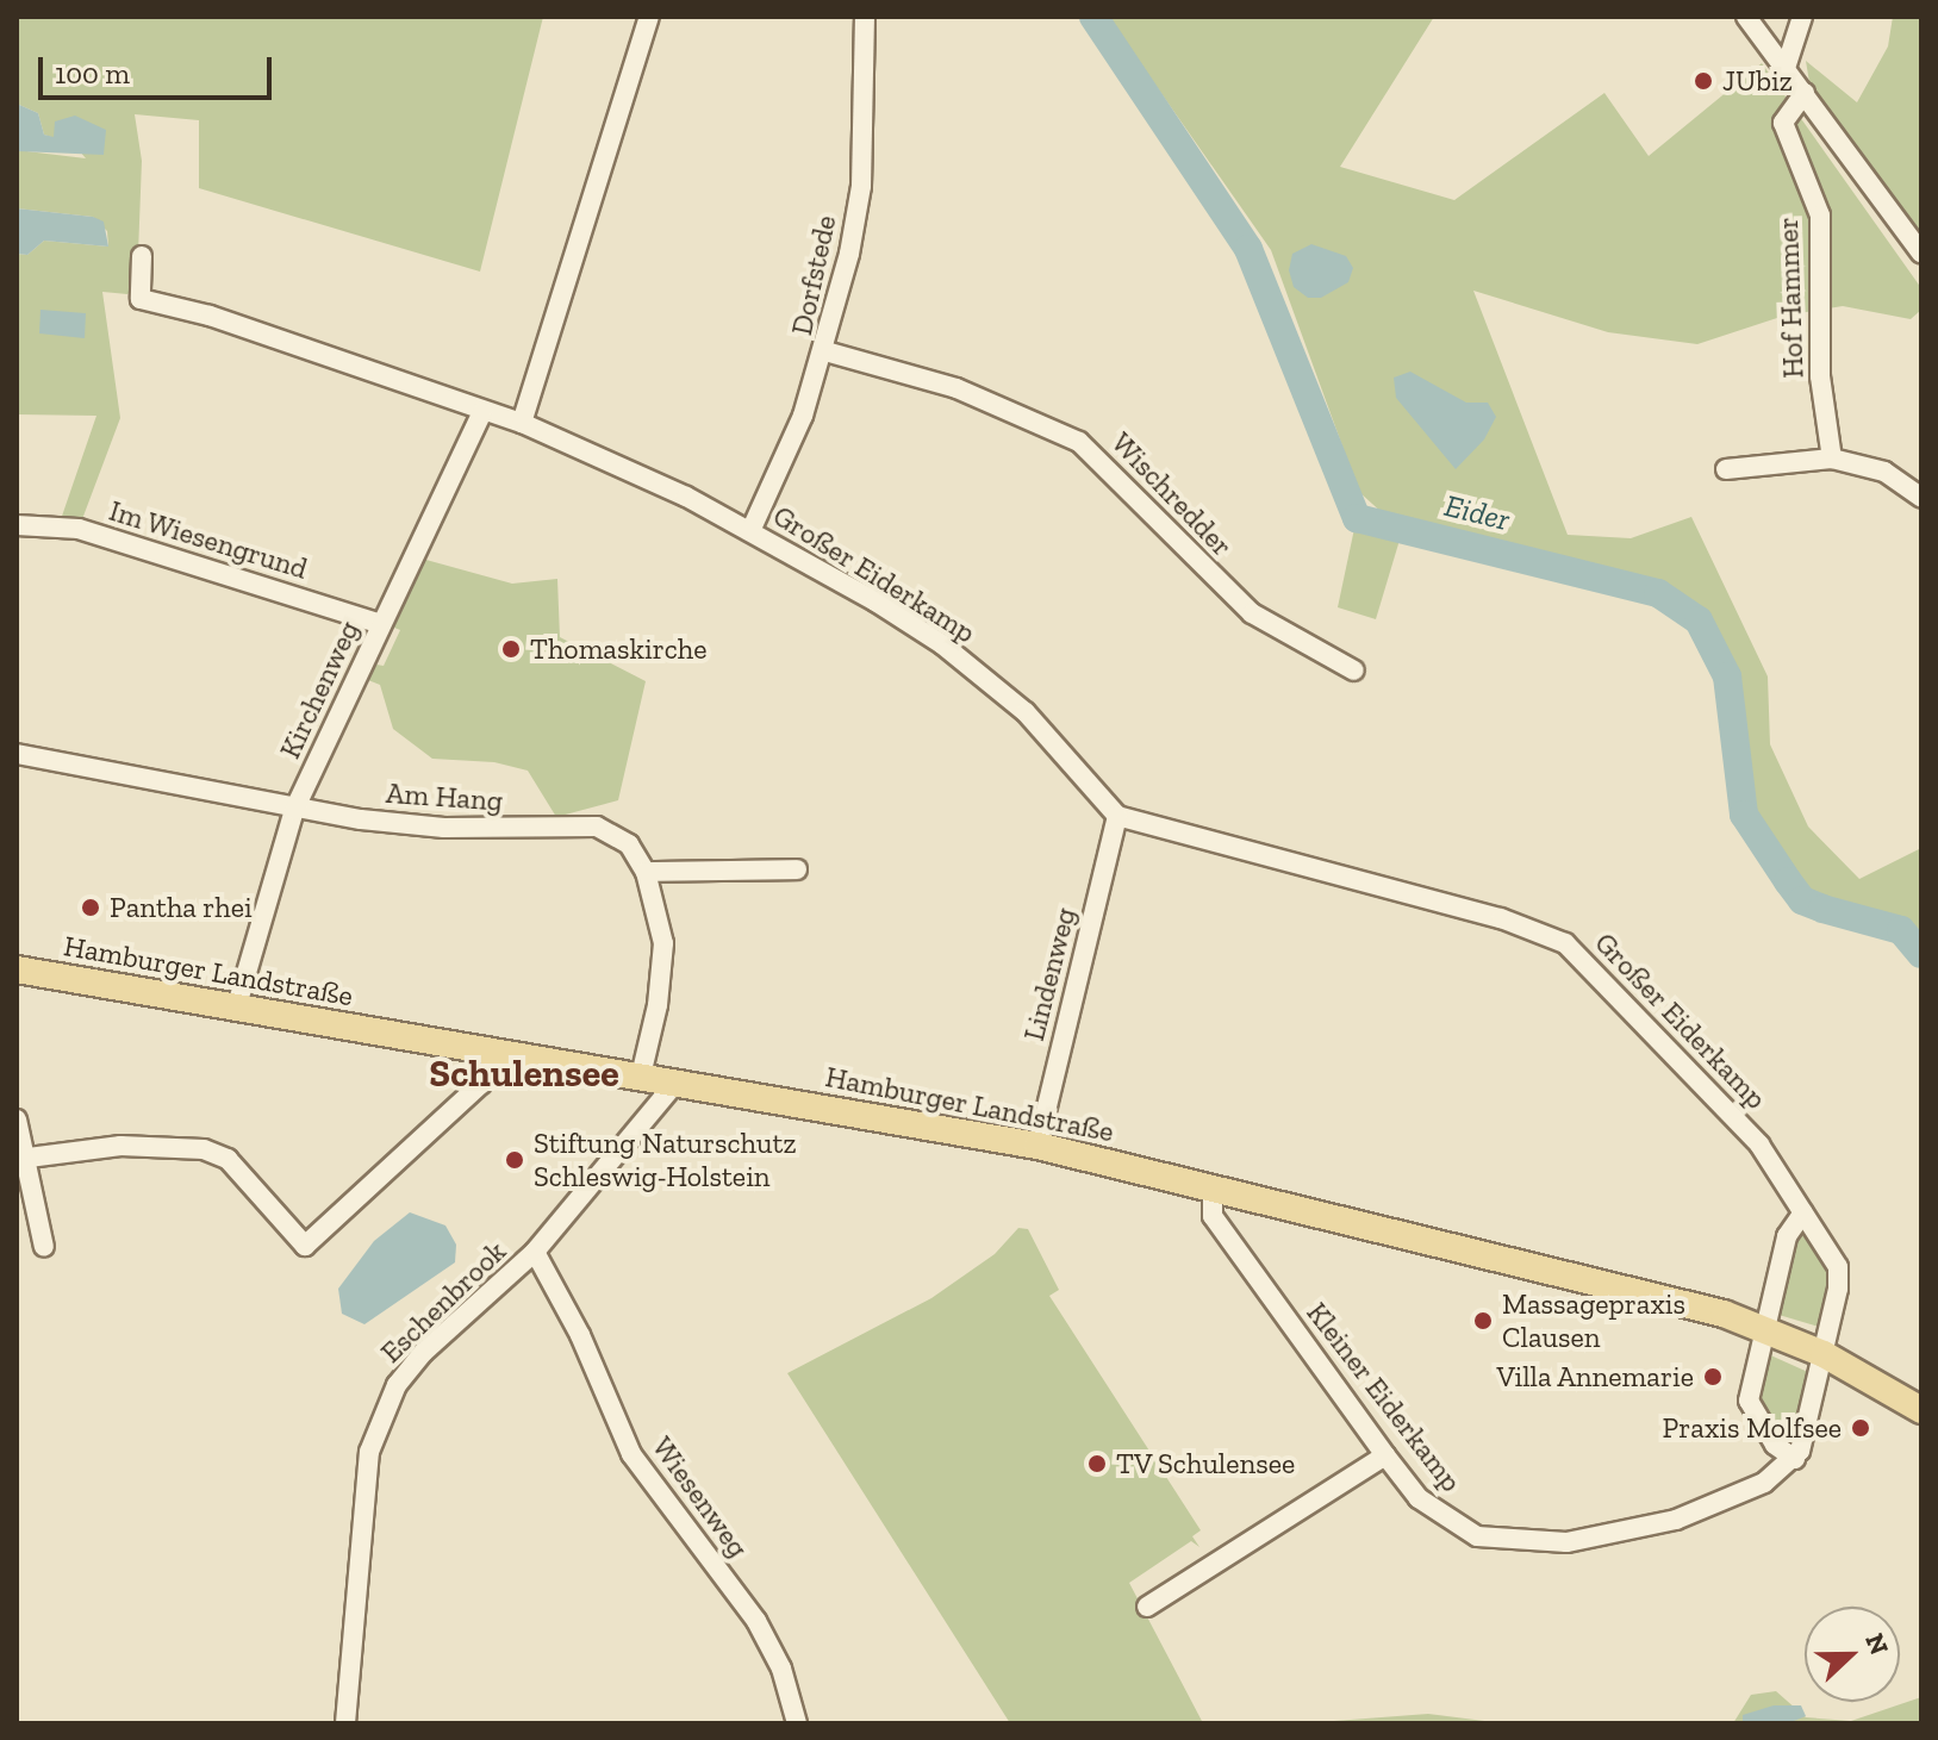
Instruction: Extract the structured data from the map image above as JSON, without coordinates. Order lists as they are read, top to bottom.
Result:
{
  "streets": {
    "main road": ["Hamburger Landstraße"],
    "street": [
      "Dorfstede",
      "Hof Hammer",
      "Wischredder",
      "Im Wiesengrund",
      "Großer Eiderkamp",
      "Kirchenweg",
      "Am Hang",
      "Lindenweg",
      "Eschenbrook",
      "Kleiner Eiderkamp",
      "Wiesenweg"
    ]
  },
  "crossings": [
    ["Dorfstede", "Wischredder"],
    ["Dorfstede", "Großer Eiderkamp"],
    ["Im Wiesengrund", "Kirchenweg"],
    ["Großer Eiderkamp", "Kirchenweg"],
    ["Großer Eiderkamp", "Hamburger Landstraße"],
    ["Großer Eiderkamp", "Lindenweg"],
    ["Kirchenweg", "Am Hang"],
    ["Kirchenweg", "Hamburger Landstraße"],
    ["Am Hang", "Hamburger Landstraße"],
    ["Hamburger Landstraße", "Lindenweg"],
    ["Hamburger Landstraße", "Eschenbrook"],
    ["Hamburger Landstraße", "Kleiner Eiderkamp"],
    ["Eschenbrook", "Wiesenweg"]
  ],
  "districts": ["Schulensee"],
  "water": ["Eider"],
  "places": [
    "JUbiz",
    "Thomaskirche",
    "Pantha rhei",
    "Stiftung Naturschutz Schleswig-Holstein",
    "Massagepraxis Clausen",
    "Villa Annemarie",
    "Praxis Molfsee",
    "TV Schulensee"
  ],
  "scale_bar": "100 m",
  "north": "right"
}
